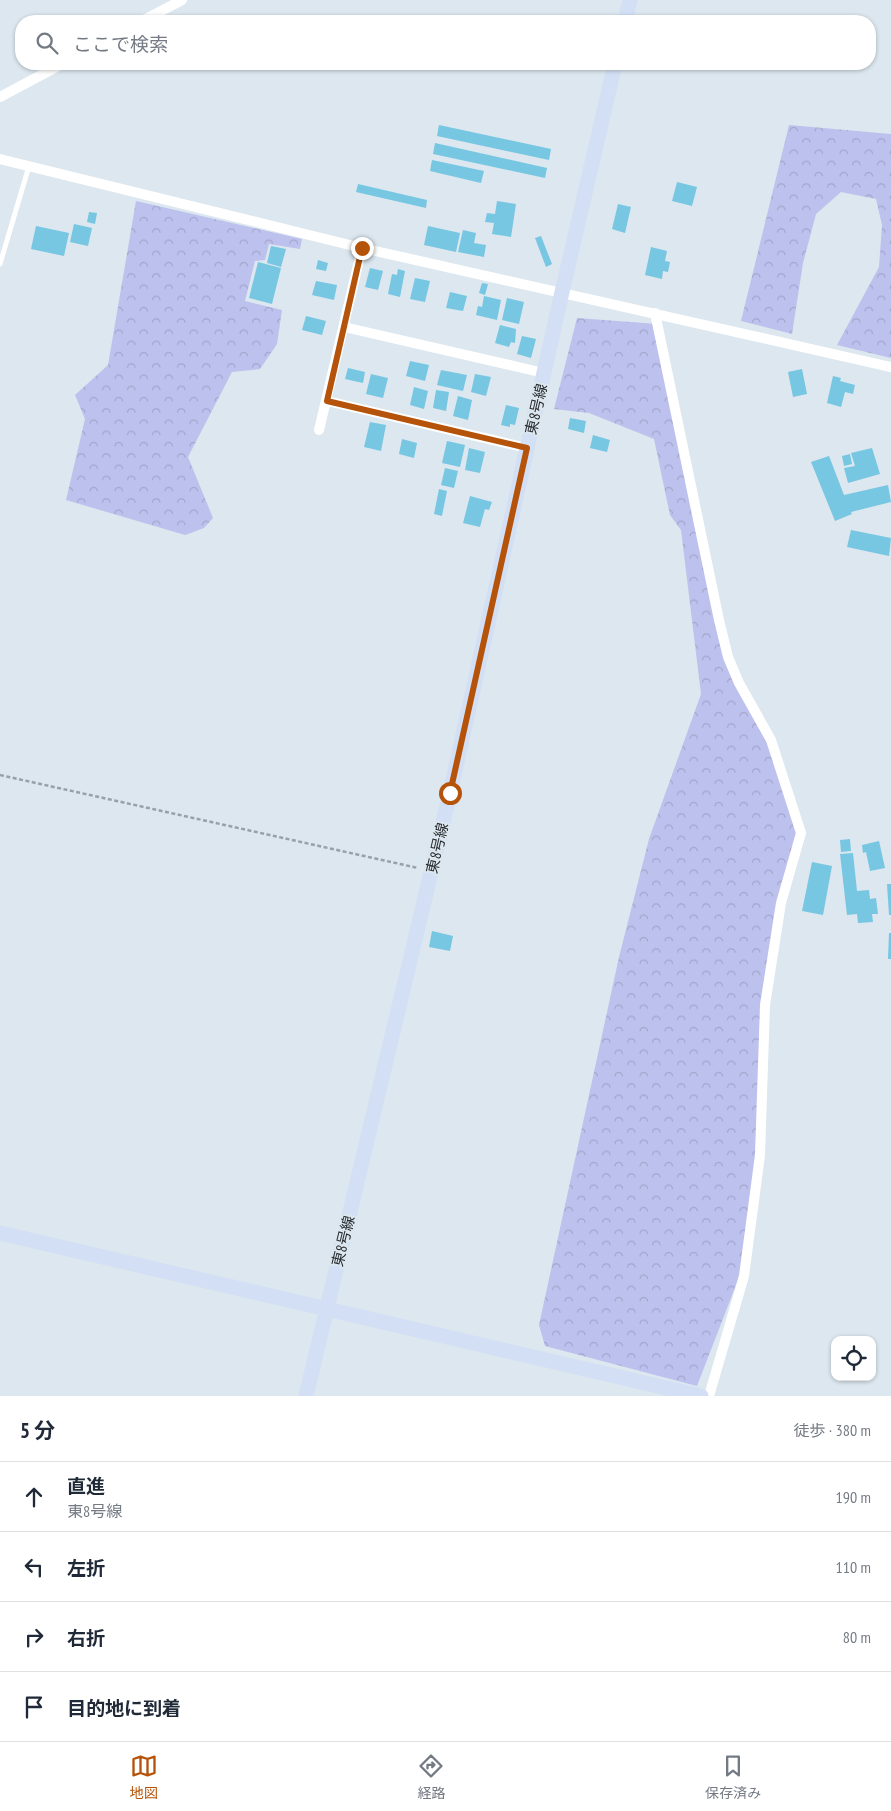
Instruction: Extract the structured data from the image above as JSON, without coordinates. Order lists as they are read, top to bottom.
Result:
{
  "streets": {
    "street": ["東8号線"]
  },
  "page": {
    "search": "ここで検索",
    "heading": ["5 分", "徒歩 · 380 m"],
    "list": [
      ["直進", "東8号線", "190 m"],
      ["左折", "110 m"],
      ["右折", "80 m"],
      "目的地に到着"
    ],
    "nav": ["地図", "経路", "保存済み"]
  }
}
